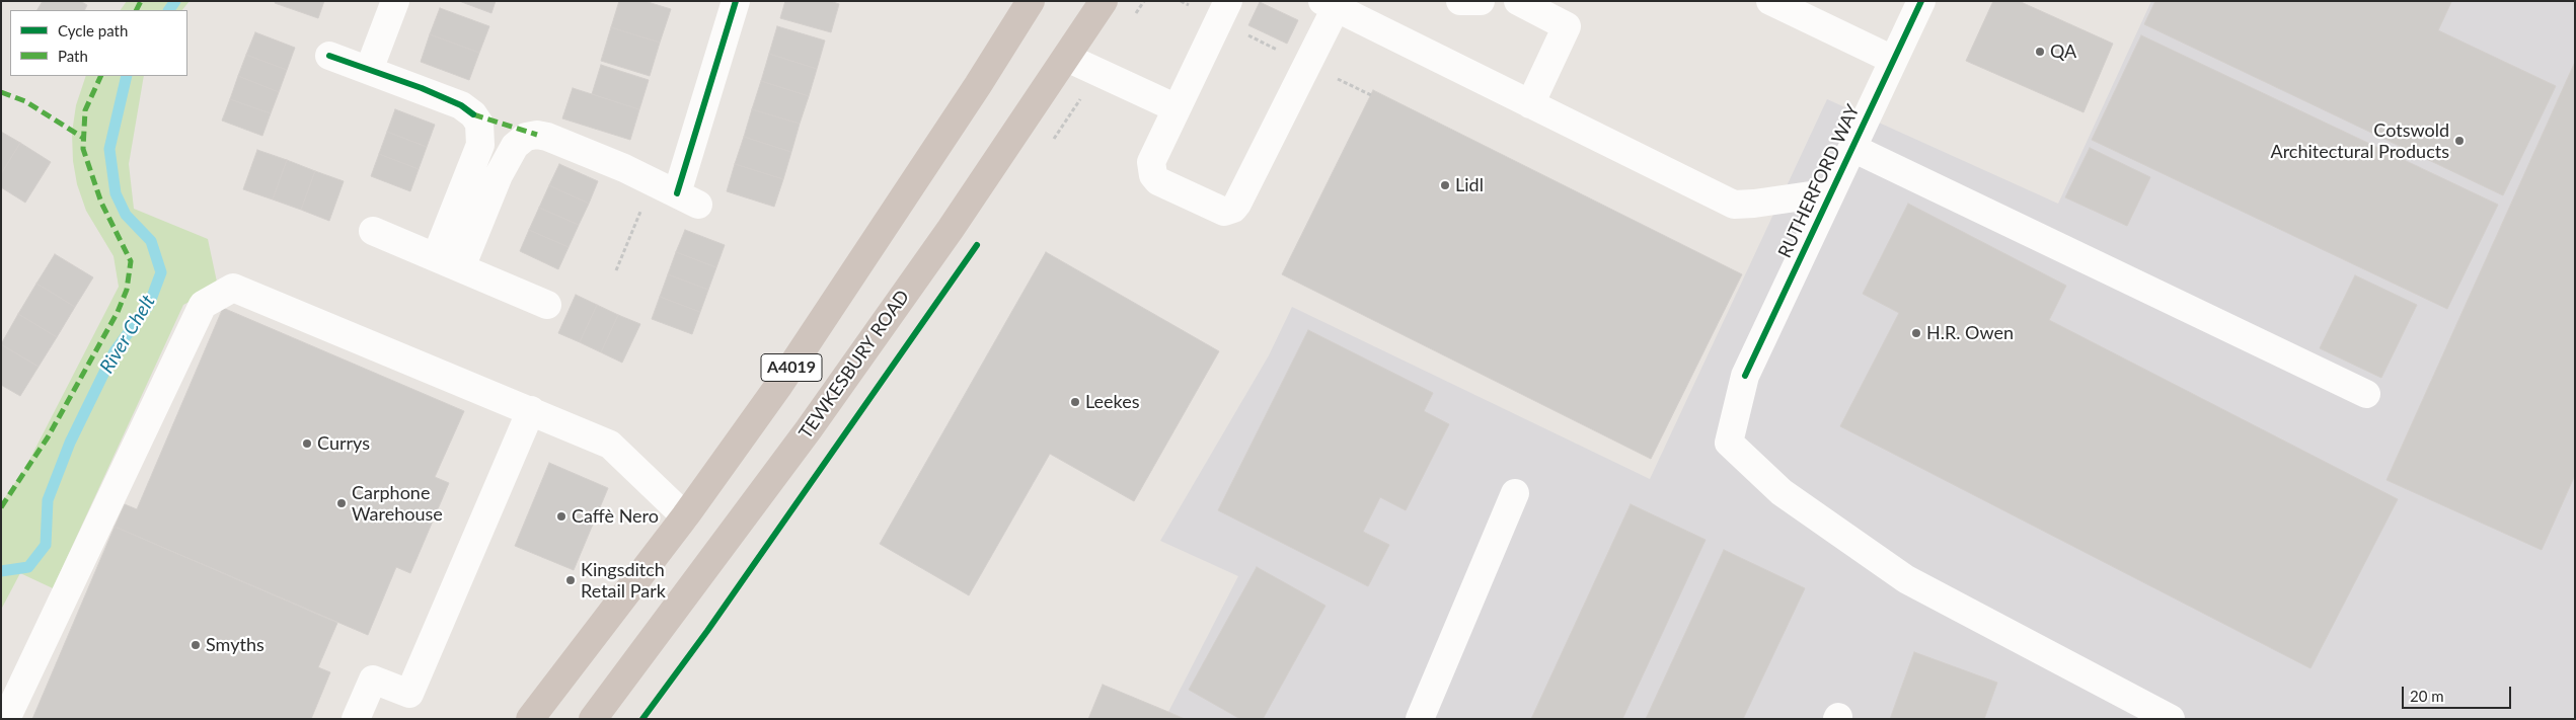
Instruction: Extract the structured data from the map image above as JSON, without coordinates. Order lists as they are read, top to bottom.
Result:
{
  "streets": {
    "highway": ["TEWKESBURY ROAD", "A4019"],
    "street": ["RUTHERFORD WAY"]
  },
  "water": ["River Chelt"],
  "places": [
    "QA",
    "Cotswold Architectural Products",
    "Lidl",
    "H.R. Owen",
    "Leekes",
    "Currys",
    "Carphone Warehouse",
    "Caffè Nero",
    "Kingsditch Retail Park",
    "Smyths"
  ],
  "legend": ["Cycle path", "Path"],
  "scale_bar": "20 m"
}
